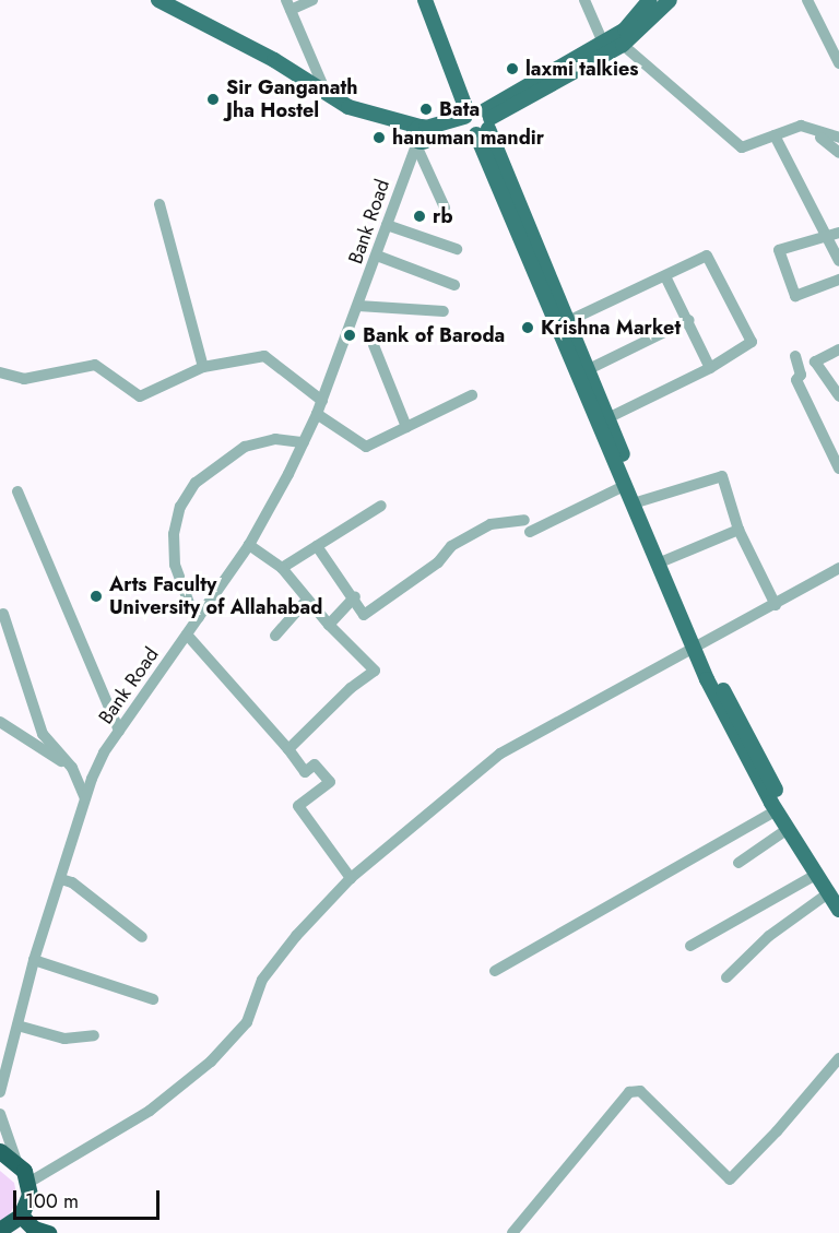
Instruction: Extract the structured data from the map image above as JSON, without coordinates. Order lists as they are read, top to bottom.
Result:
{
  "streets": {
    "street": ["Bank Road"]
  },
  "places": [
    "laxmi talkies",
    "Sir Ganganath Jha Hostel",
    "Bata",
    "hanuman mandir",
    "rb",
    "Krishna Market",
    "Bank of Baroda",
    "Arts Faculty University of Allahabad"
  ],
  "scale_bar": "100 m"
}
